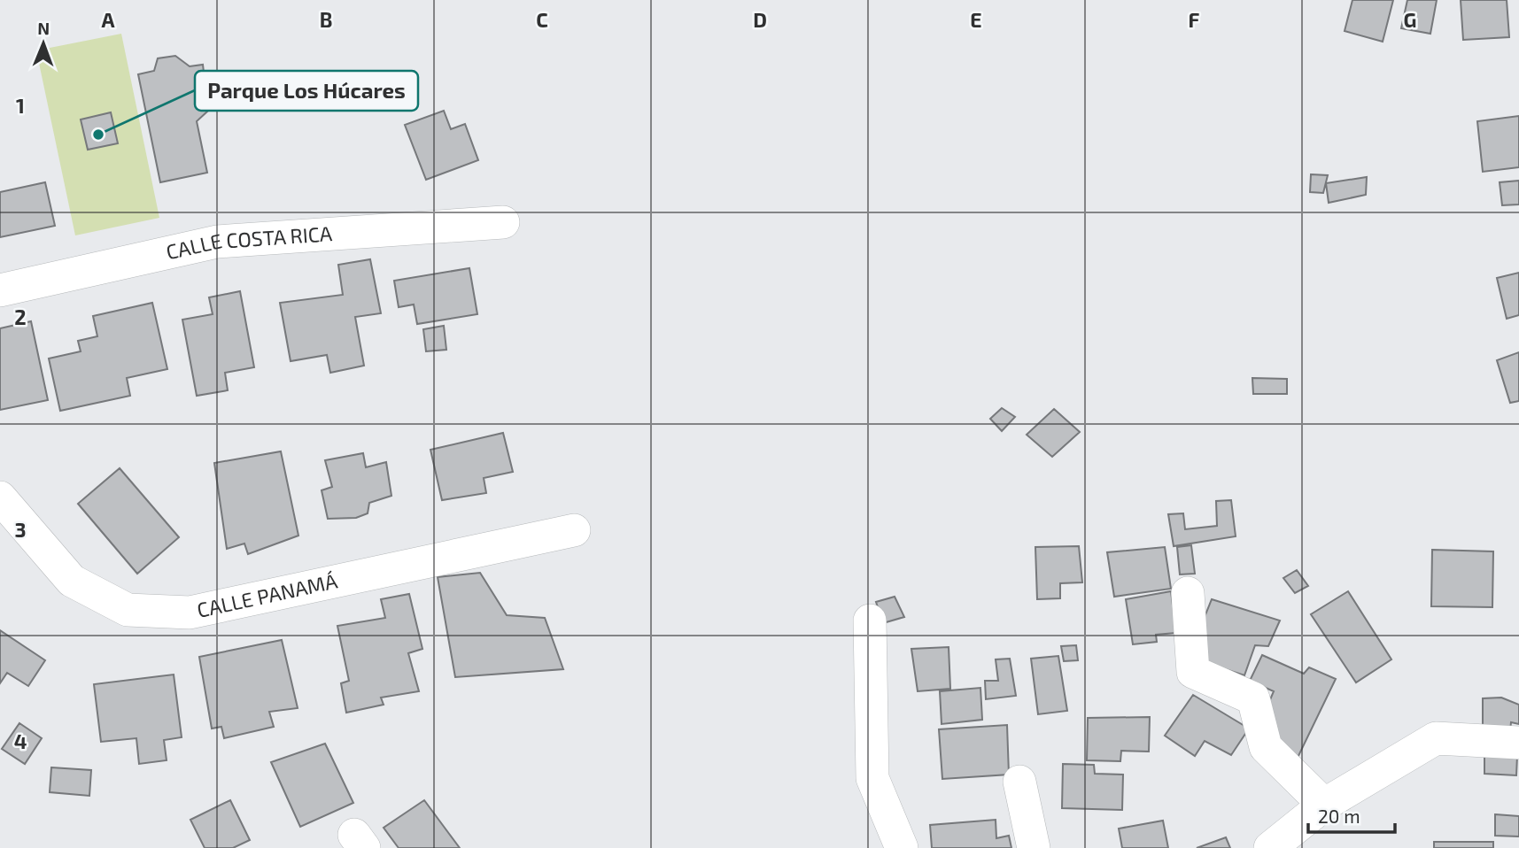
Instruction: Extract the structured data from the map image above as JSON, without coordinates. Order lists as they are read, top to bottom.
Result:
{
  "streets": {
    "street": ["CALLE COSTA RICA", "CALLE PANAMÁ"]
  },
  "places": ["Parque Los Húcares"],
  "scale_bar": "20 m",
  "north": "top",
  "grid": {
    "columns": [
      "A",
      "B",
      "C",
      "D",
      "E",
      "F",
      "G"
    ],
    "rows": [
      "1",
      "2",
      "3",
      "4"
    ]
  }
}
